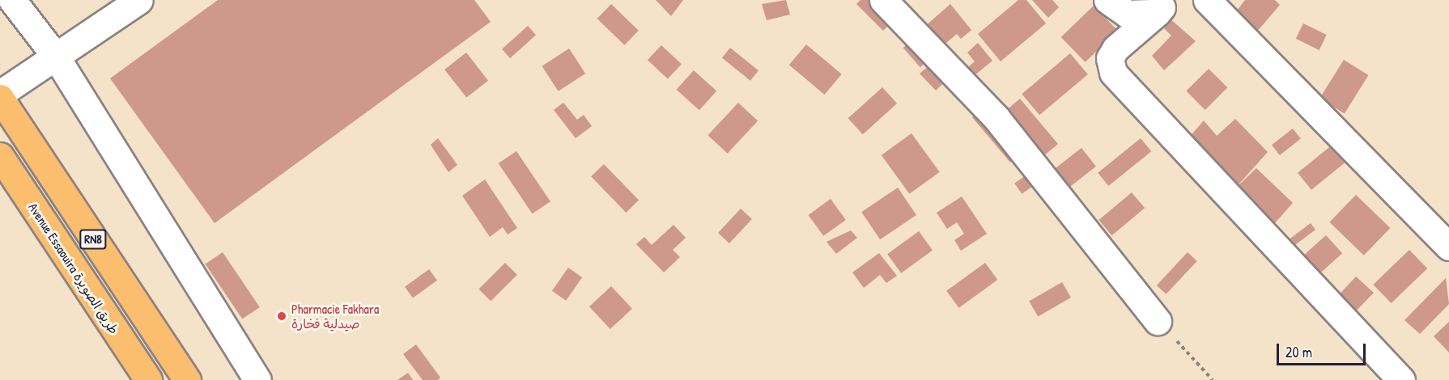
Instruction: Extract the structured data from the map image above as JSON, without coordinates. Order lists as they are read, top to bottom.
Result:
{
  "streets": {
    "main road": ["RN8", "Avenue Essaouira طريق الصويرة"]
  },
  "places": ["Pharmacie Fakhara صيدلية فخارة"],
  "scale_bar": "20 m"
}
